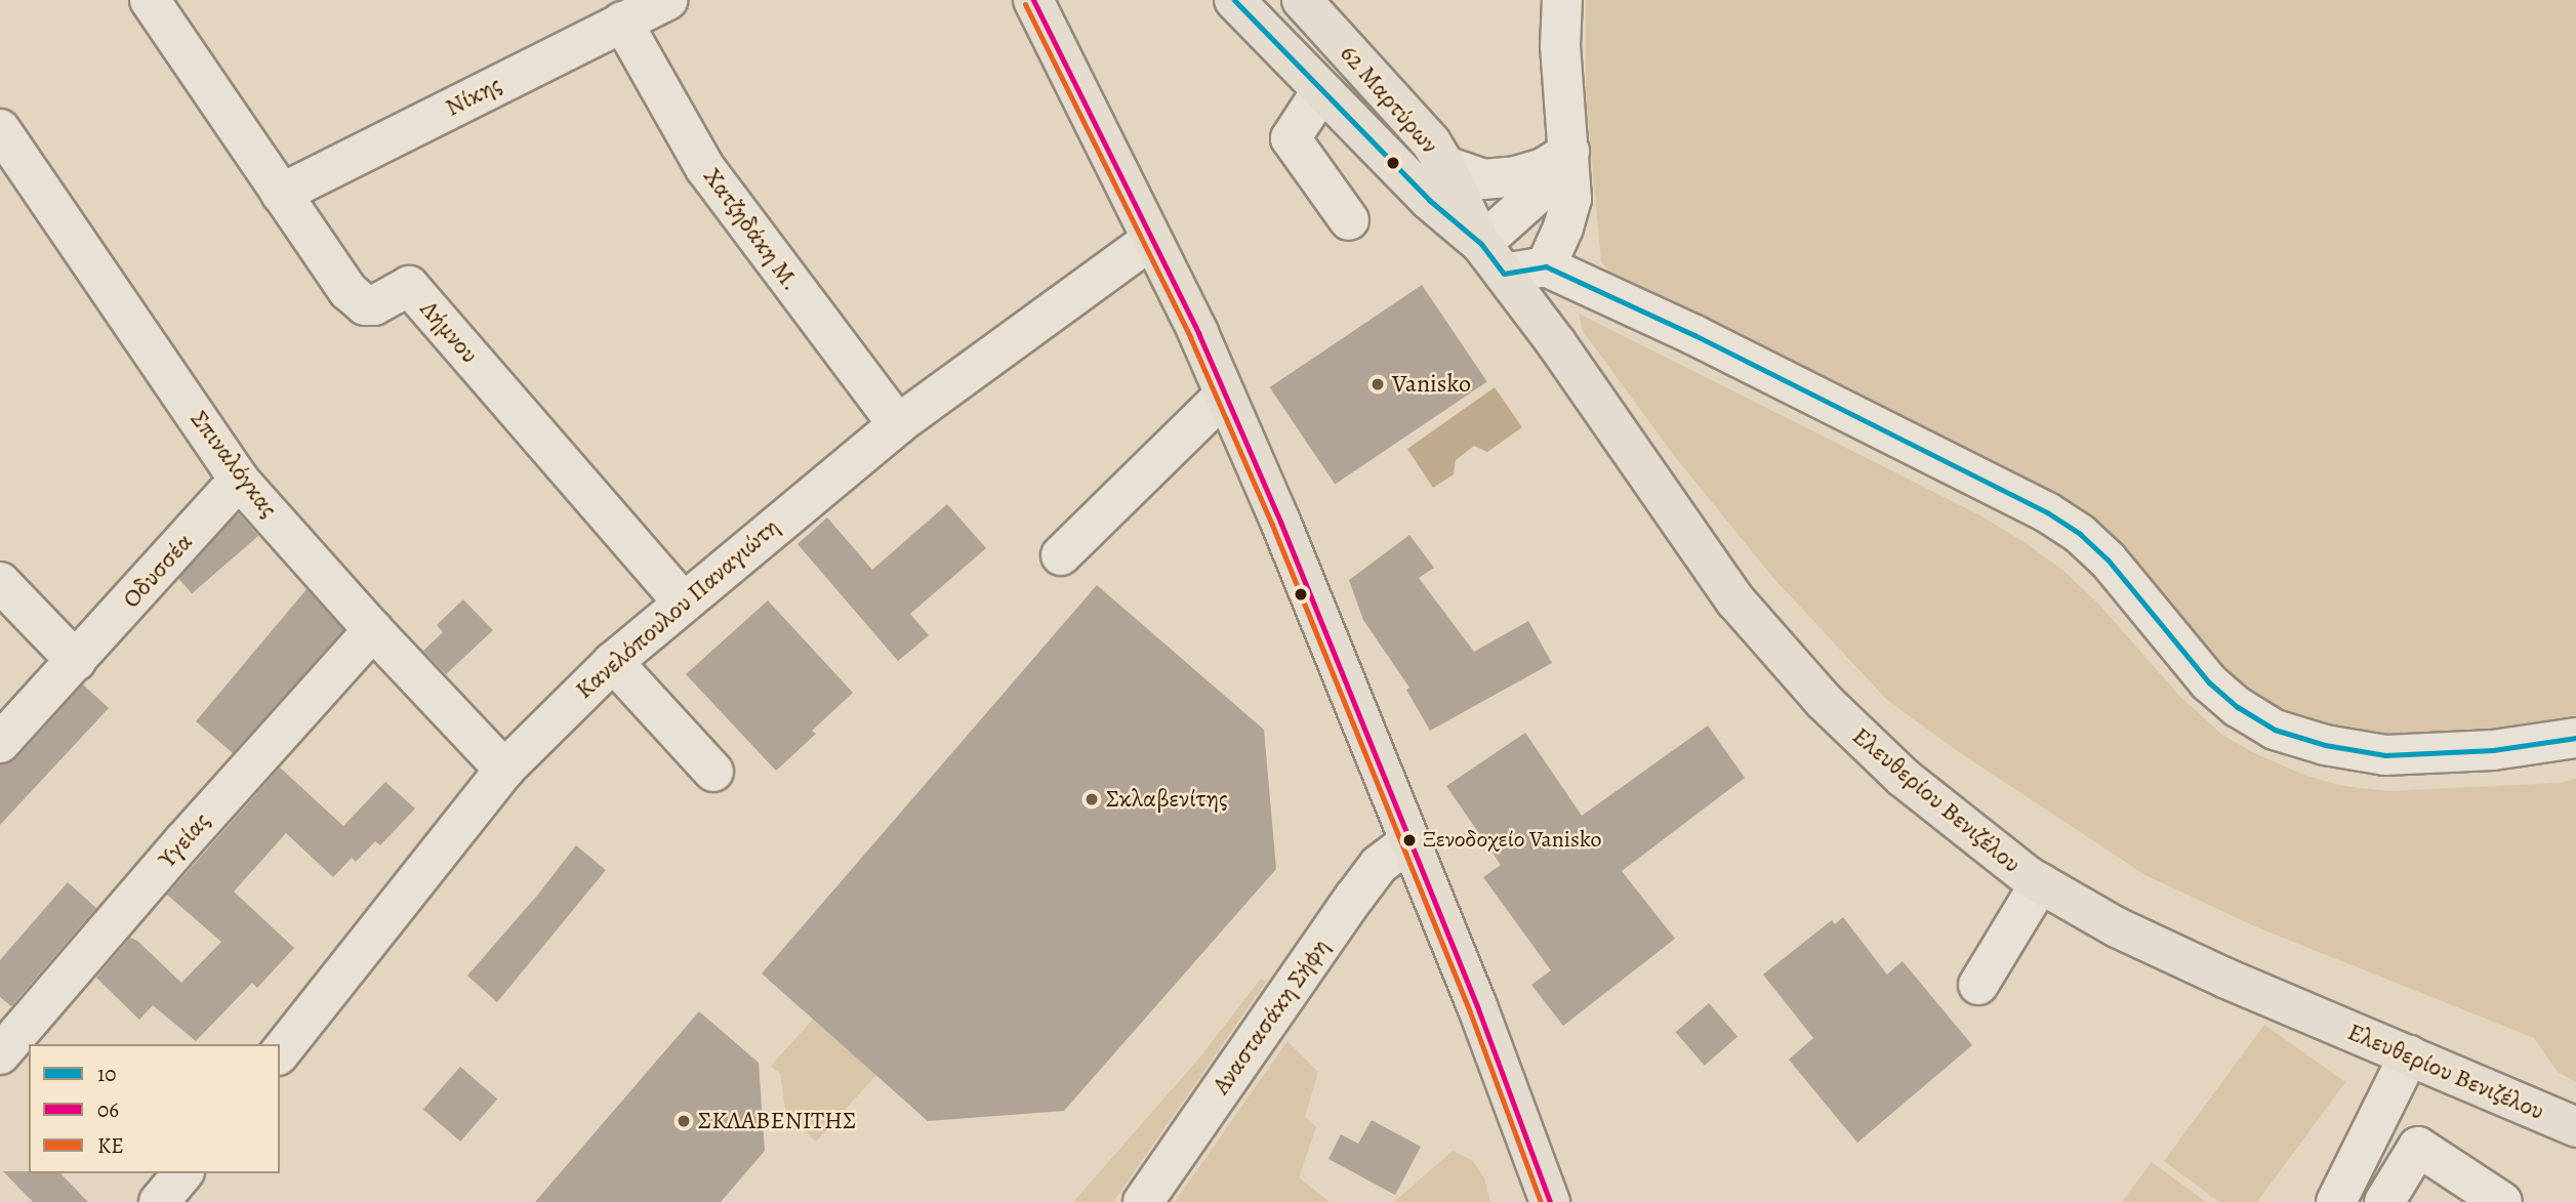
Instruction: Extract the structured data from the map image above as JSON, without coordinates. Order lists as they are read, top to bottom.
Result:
{
  "streets": {
    "main road": ["62 Μαρτύρων", "Ελευθερίου Βενιζέλου"],
    "street": [
      "Νίκης",
      "Χατζηδάκη Μ.",
      "Λήμνου",
      "Σπιναλόγκας",
      "Οδυσσέα",
      "Κανελόπουλου Παναγιώτη",
      "Υγείας",
      "Αναστασάκη Σήφη"
    ]
  },
  "crossings": [
    ["Νίκης", "Χατζηδάκη Μ."],
    ["Νίκης", "Λήμνου"],
    ["62 Μαρτύρων", "Ελευθερίου Βενιζέλου"],
    ["Χατζηδάκη Μ.", "Κανελόπουλου Παναγιώτη"],
    ["Λήμνου", "Κανελόπουλου Παναγιώτη"],
    ["Σπιναλόγκας", "Οδυσσέα"],
    ["Σπιναλόγκας", "Κανελόπουλου Παναγιώτη"],
    ["Σπιναλόγκας", "Υγείας"]
  ],
  "places": [
    "Vanisko",
    "Σκλαβενίτης",
    "Ξενοδοχείο Vanisko",
    "ΣΚΛΑΒΕΝΙΤΗΣ"
  ],
  "lines": ["transit line 10", "transit line 06", "transit line KE"],
  "legend": ["10", "06", "KE"]
}
